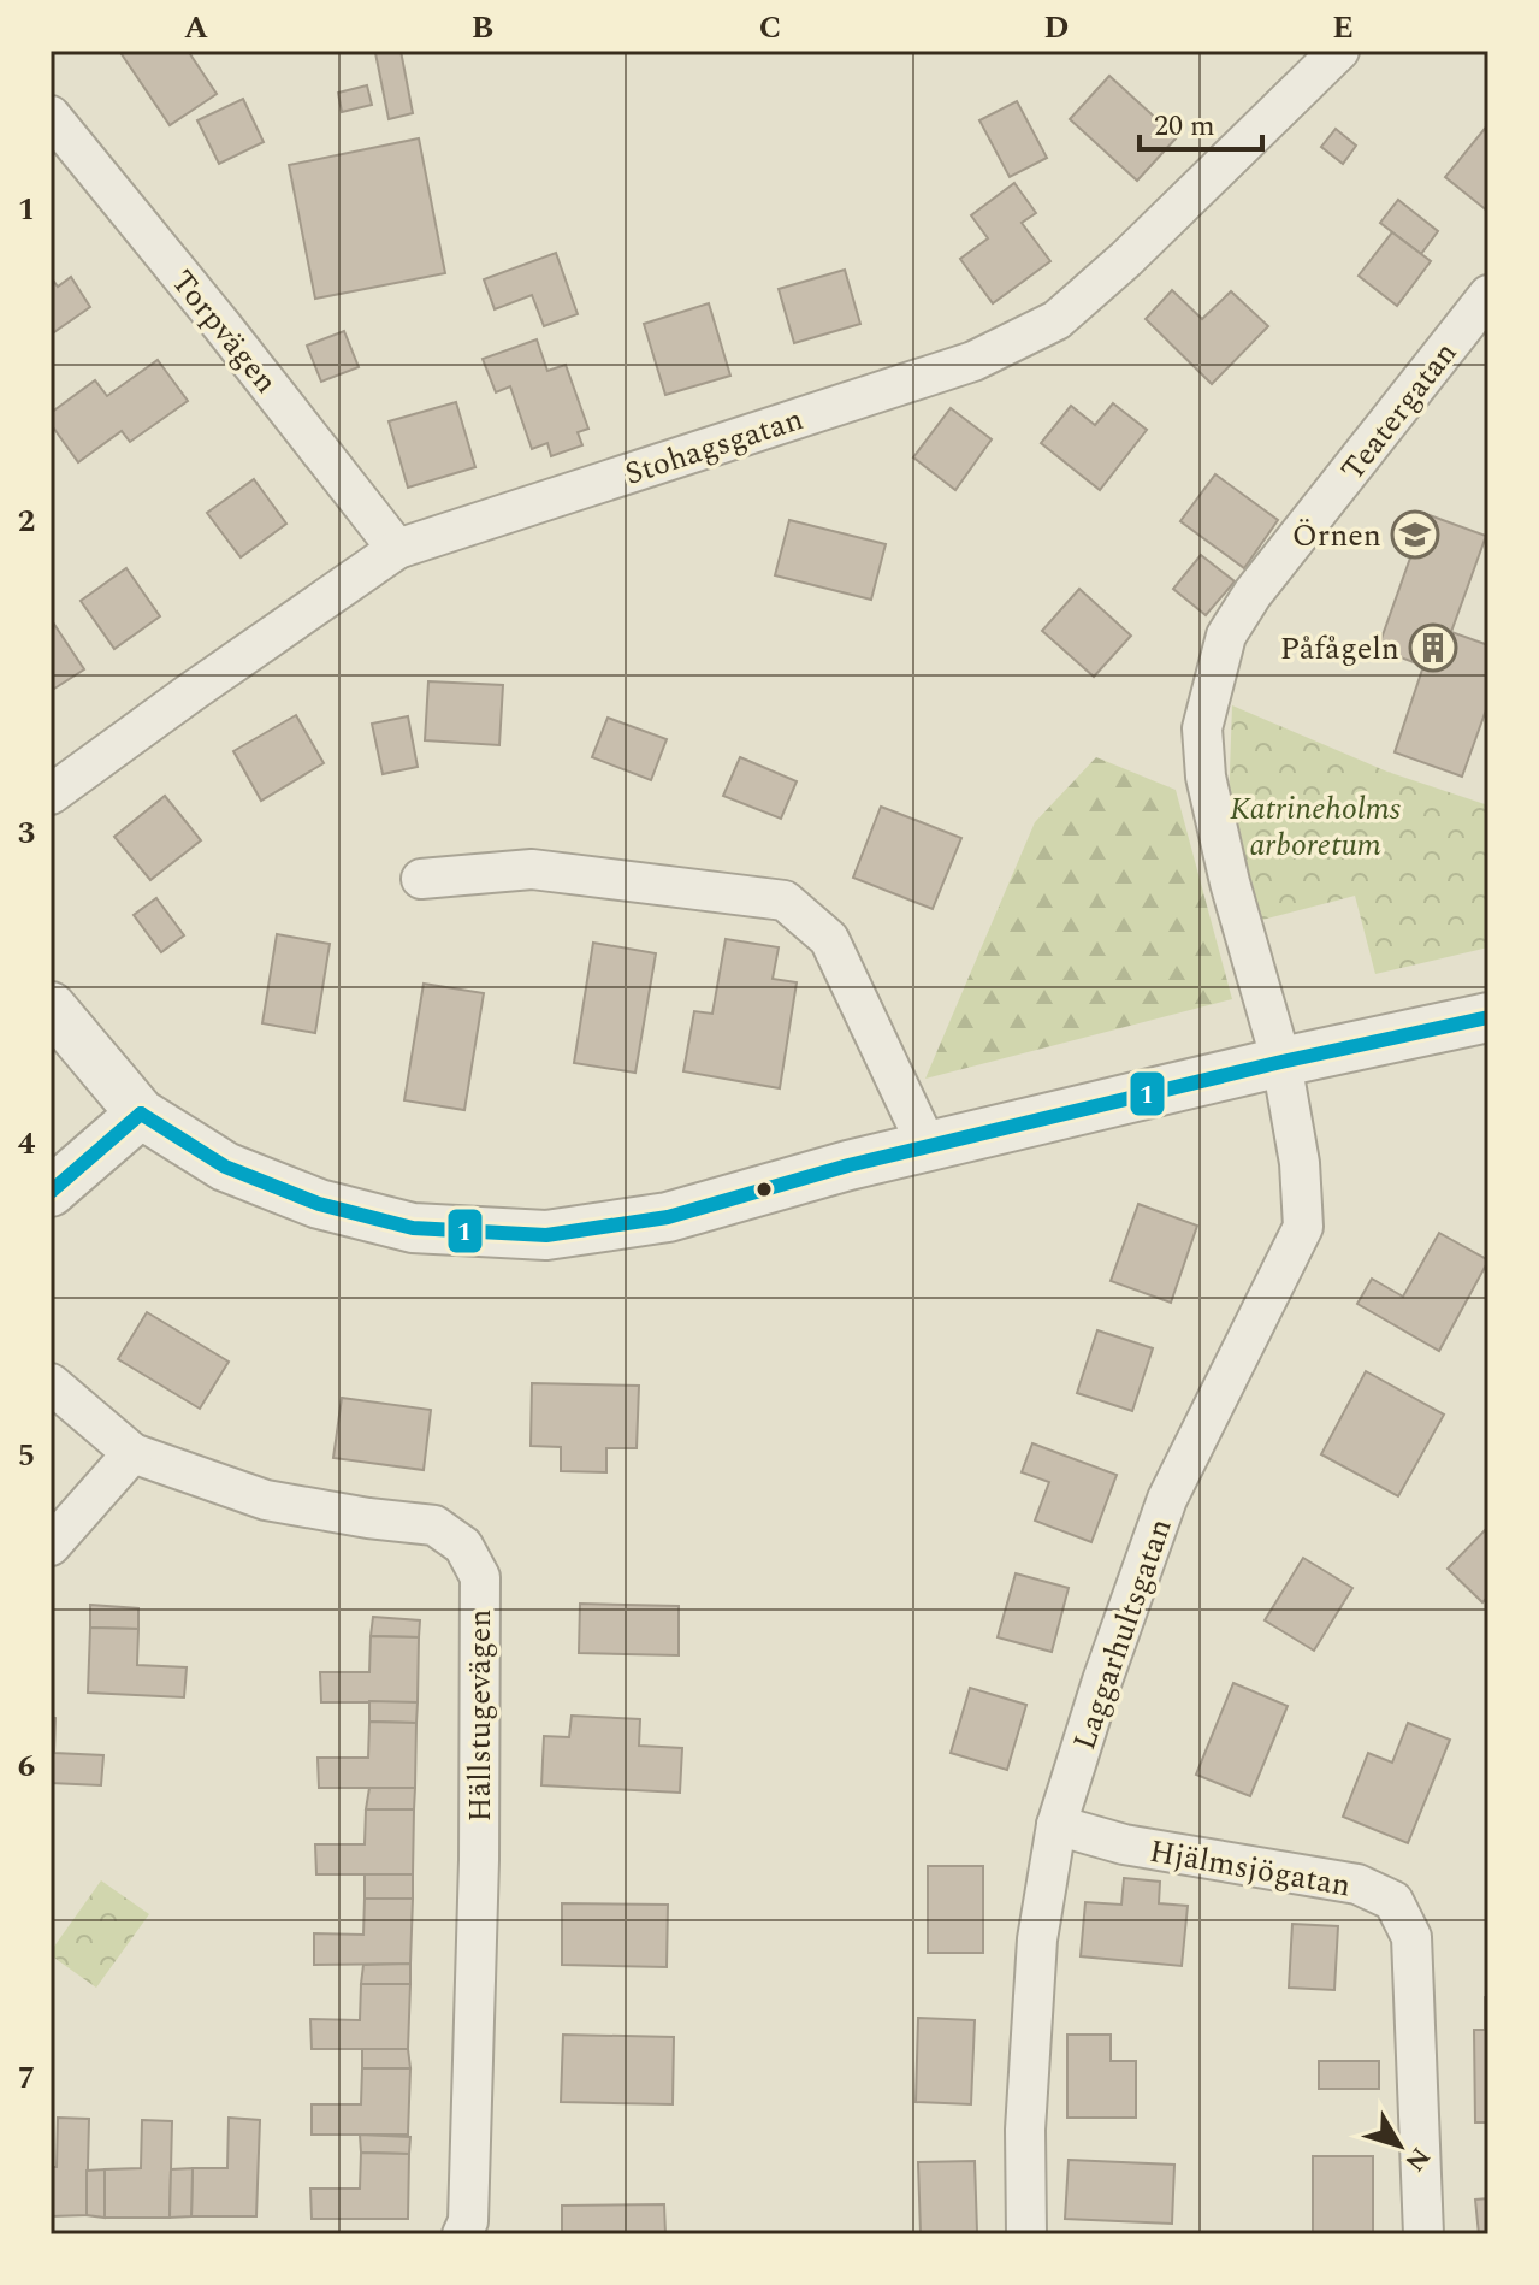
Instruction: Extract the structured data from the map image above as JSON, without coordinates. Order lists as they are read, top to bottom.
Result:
{
  "streets": {
    "street": [
      "Torpvägen",
      "Teatergatan",
      "Stohagsgatan",
      "Laggarhultsgatan",
      "Hällstugevägen",
      "Hjälmsjögatan"
    ]
  },
  "crossings": [
    ["Torpvägen", "Stohagsgatan"],
    ["Teatergatan", "Laggarhultsgatan"],
    ["Laggarhultsgatan", "Hjälmsjögatan"]
  ],
  "parks": ["Katrineholms arboretum"],
  "places": {
    "school or university": ["Örnen"],
    "building": ["Påfågeln"]
  },
  "lines": ["transit line 1"],
  "scale_bar": "20 m",
  "north": "bottom right",
  "grid": {
    "columns": [
      "A",
      "B",
      "C",
      "D",
      "E"
    ],
    "rows": [
      "1",
      "2",
      "3",
      "4",
      "5",
      "6",
      "7"
    ]
  }
}
